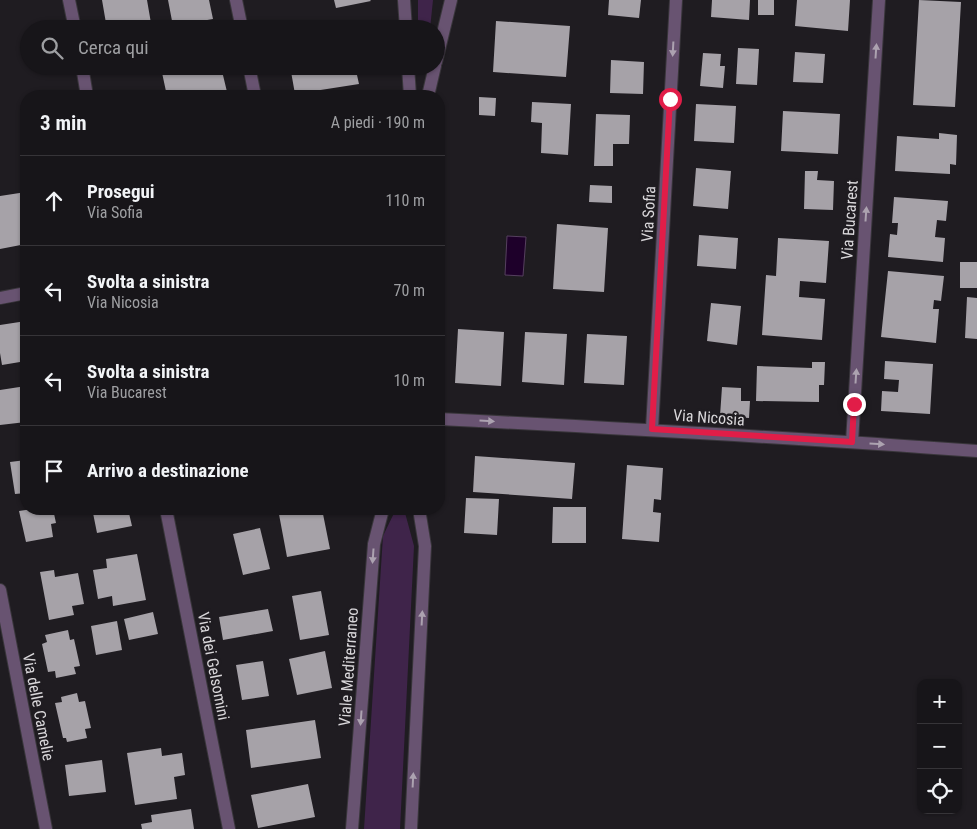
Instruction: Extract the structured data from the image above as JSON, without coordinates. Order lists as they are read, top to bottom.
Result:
{
  "streets": {
    "street": [
      "Via Sofia",
      "Via Bucarest",
      "Via Nicosia",
      "Via dei Gelsomini",
      "Viale Mediterraneo",
      "Via delle Camelie"
    ]
  },
  "crossings": [
    ["Via Sofia", "Via Nicosia"],
    ["Via Bucarest", "Via Nicosia"]
  ],
  "one_way": ["Via Sofia", "Via Bucarest", "Via Nicosia"],
  "page": {
    "search": "Cerca qui",
    "heading": ["3 min", "A piedi · 190 m"],
    "list": [
      ["Prosegui", "Via Sofia", "110 m"],
      ["Svolta a sinistra", "Via Nicosia", "70 m"],
      ["Svolta a sinistra", "Via Bucarest", "10 m"],
      "Arrivo a destinazione"
    ],
    "map_buttons": ["+", "−"]
  }
}
